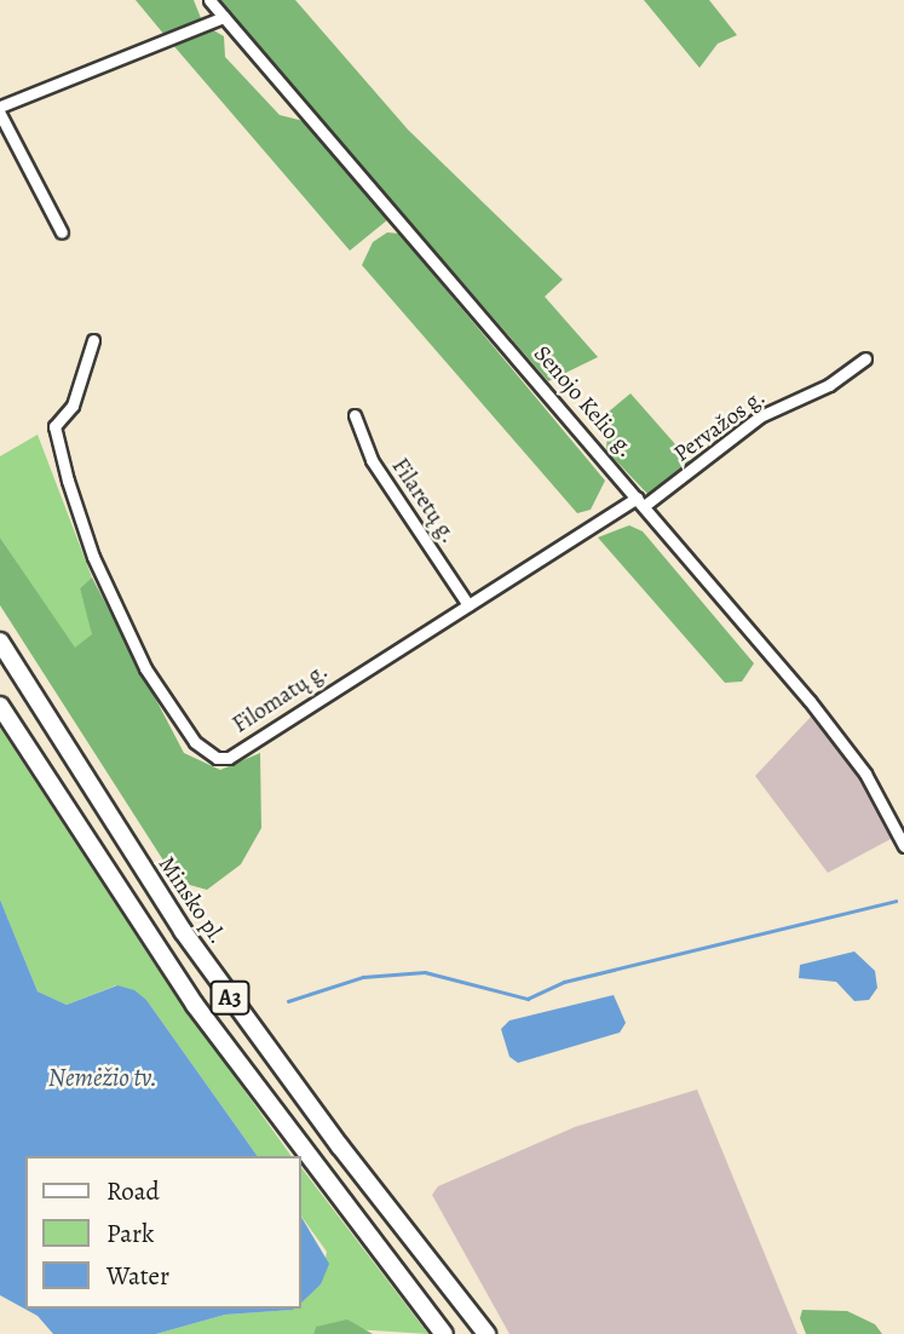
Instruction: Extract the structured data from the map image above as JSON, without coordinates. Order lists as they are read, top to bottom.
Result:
{
  "streets": {
    "highway": ["Minsko pl.", "A3"],
    "street": [
      "Senojo Kelio g.",
      "Pervažos g.",
      "Filaretų g.",
      "Filomatų g."
    ]
  },
  "crossings": [
    ["Senojo Kelio g.", "Pervažos g."],
    ["Senojo Kelio g.", "Filomatų g."],
    ["Pervažos g.", "Filomatų g."],
    ["Filaretų g.", "Filomatų g."]
  ],
  "water": ["Nemėžio tv."],
  "legend": ["Road", "Park", "Water"]
}
